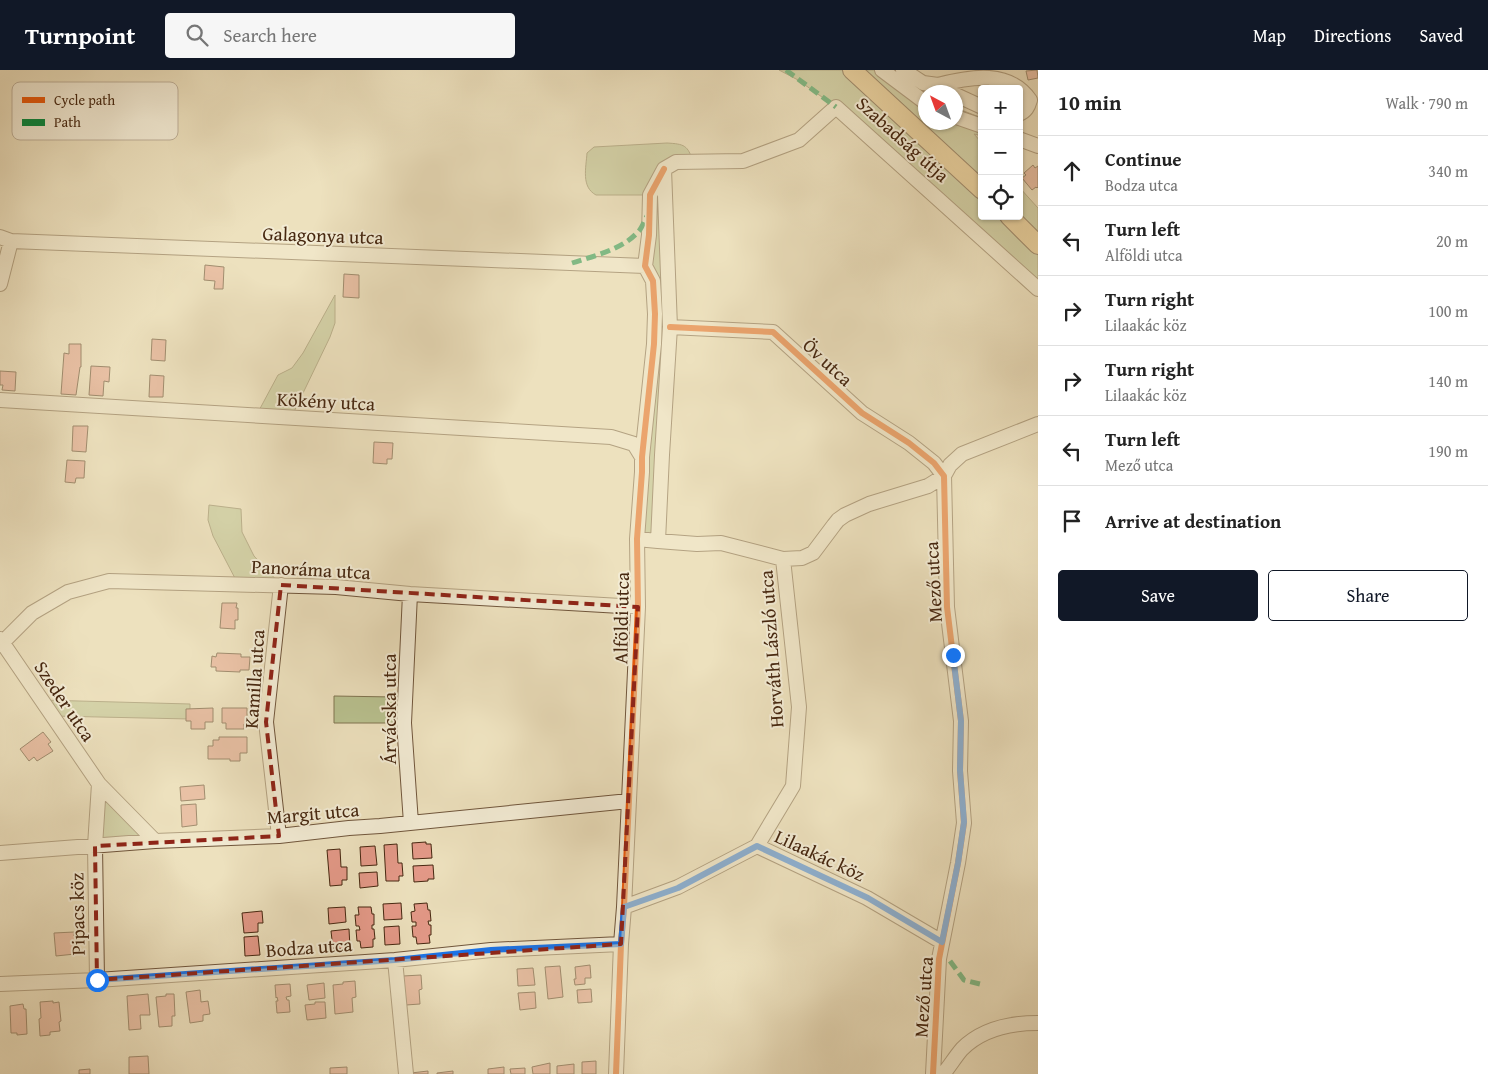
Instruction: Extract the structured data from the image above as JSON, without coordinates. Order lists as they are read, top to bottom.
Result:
{
  "streets": {
    "street": [
      "Szabadság útja",
      "Galagonya utca",
      "Öv utca",
      "Kökény utca",
      "Panoráma utca",
      "Mező utca",
      "Alföldi utca",
      "Horváth László utca",
      "Kamilla utca",
      "Szeder utca",
      "Árvácska utca",
      "Margit utca",
      "Lilaakác köz",
      "Pipacs köz",
      "Bodza utca"
    ]
  },
  "crossings": [
    ["Szabadság útja", "Alföldi utca"],
    ["Galagonya utca", "Alföldi utca"],
    ["Öv utca", "Mező utca"],
    ["Kökény utca", "Alföldi utca"],
    ["Panoráma utca", "Alföldi utca"],
    ["Panoráma utca", "Kamilla utca"],
    ["Panoráma utca", "Szeder utca"],
    ["Panoráma utca", "Árvácska utca"],
    ["Mező utca", "Lilaakác köz"],
    ["Alföldi utca", "Margit utca"],
    ["Alföldi utca", "Lilaakác köz"],
    ["Alföldi utca", "Bodza utca"],
    ["Horváth László utca", "Lilaakác köz"],
    ["Kamilla utca", "Margit utca"],
    ["Szeder utca", "Margit utca"],
    ["Árvácska utca", "Margit utca"],
    ["Margit utca", "Pipacs köz"],
    ["Pipacs köz", "Bodza utca"]
  ],
  "legend": ["Cycle path", "Path"],
  "north": "top left",
  "page": {
    "header": "Turnpoint",
    "search": "Search here",
    "nav": ["Map", "Directions", "Saved"],
    "heading": ["10 min", "Walk · 790 m"],
    "map_buttons": ["+", "−"],
    "list": [
      ["Continue", "Bodza utca", "340 m"],
      ["Turn left", "Alföldi utca", "20 m"],
      ["Turn right", "Lilaakác köz", "100 m"],
      ["Turn right", "Lilaakác köz", "140 m"],
      ["Turn left", "Mező utca", "190 m"],
      "Arrive at destination"
    ],
    "buttons": ["Save", "Share"]
  }
}
